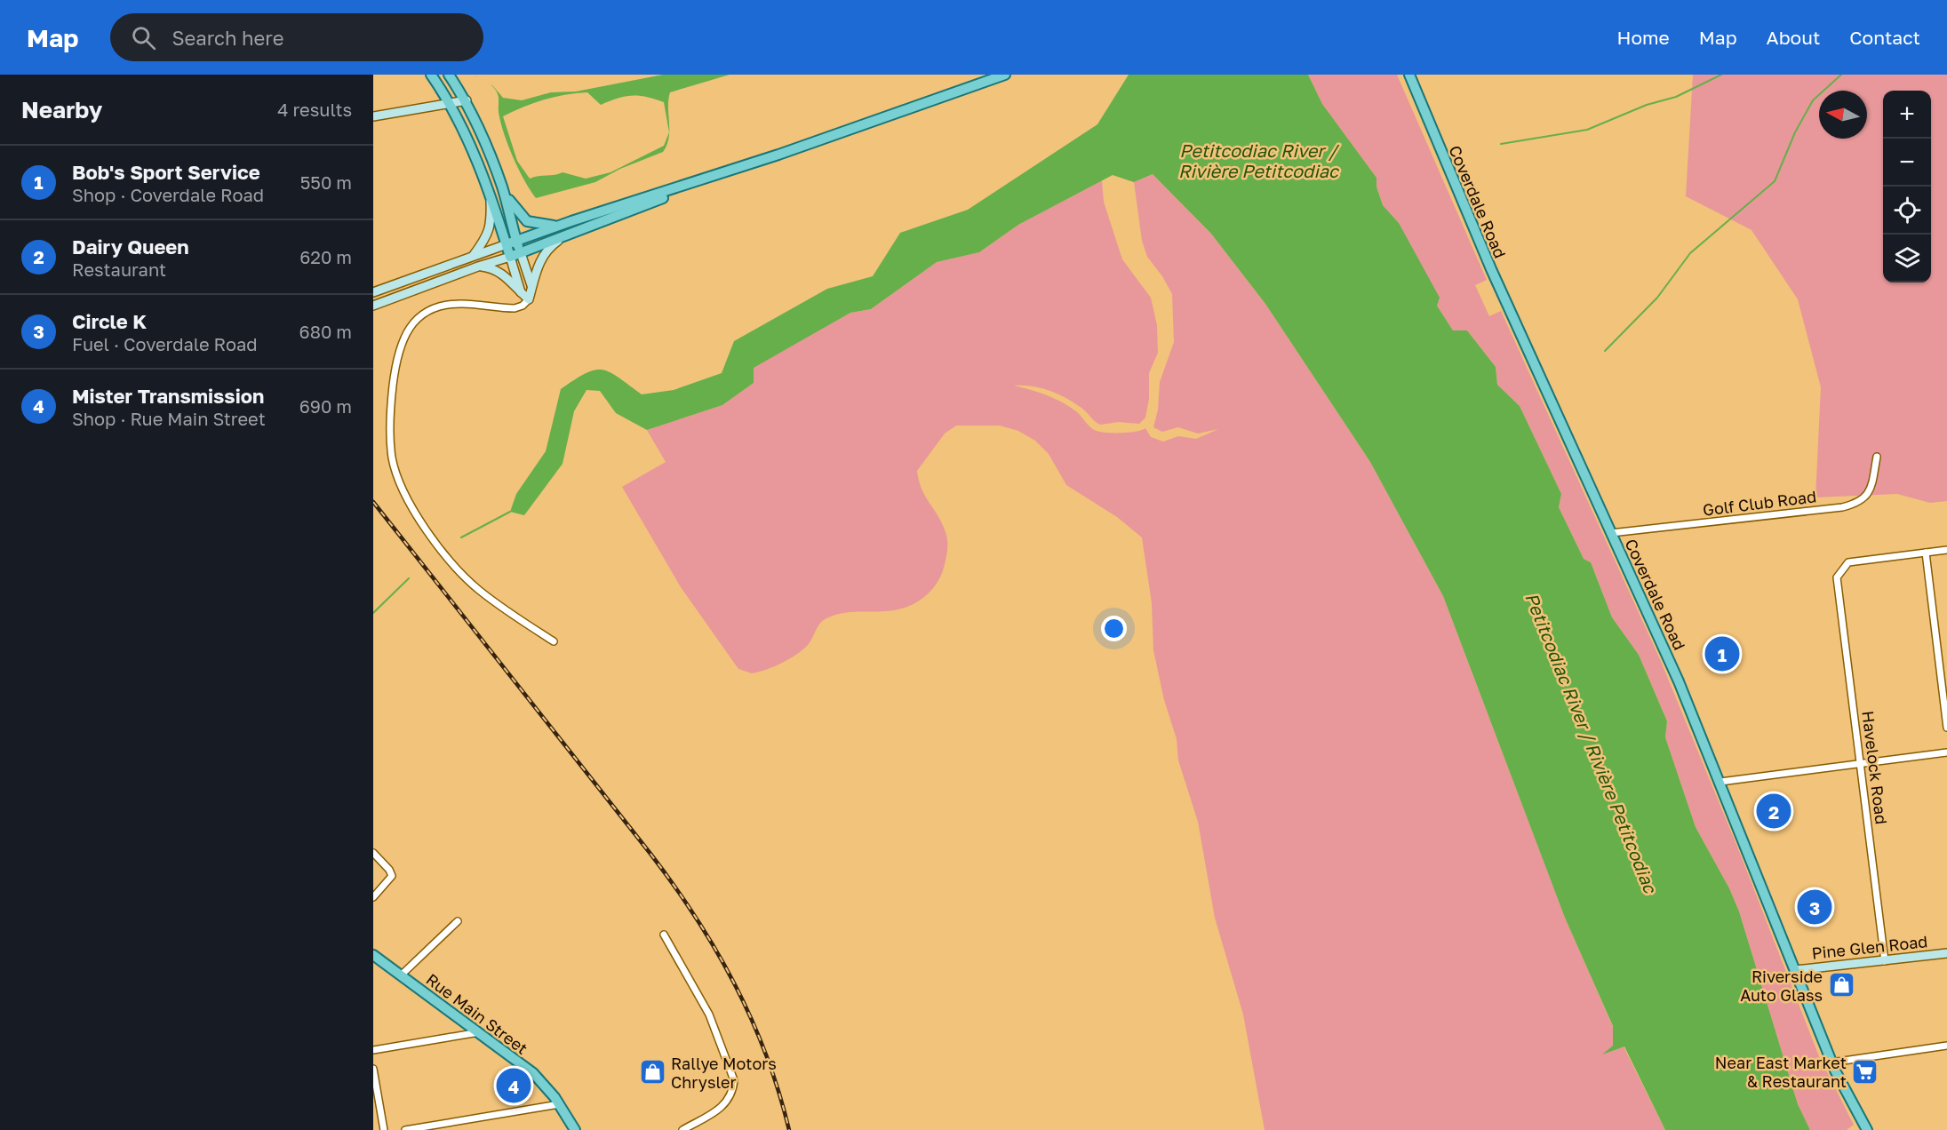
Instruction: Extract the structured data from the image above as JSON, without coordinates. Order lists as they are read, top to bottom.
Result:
{
  "streets": {
    "main road": ["Coverdale Road", "Rue Main Street"],
    "street": ["Golf Club Road", "Havelock Road", "Pine Glen Road"]
  },
  "crossings": [
    ["Coverdale Road", "Golf Club Road"],
    ["Coverdale Road", "Pine Glen Road"],
    ["Havelock Road", "Pine Glen Road"]
  ],
  "water": ["Petitcodiac River / Rivière Petitcodiac"],
  "places": {
    "shop": ["Riverside Auto Glass", "Rallye Motors Chrysler"],
    "supermarket": ["Near East Market & Restaurant"]
  },
  "north": "left",
  "page": {
    "header": "Map",
    "search": "Search here",
    "nav": [
      "Home",
      "Map",
      "About",
      "Contact"
    ],
    "heading": ["Nearby", "4 results"],
    "map_buttons": ["+", "−"],
    "list": [
      {
        "mark": "1",
        "name": "Bob's Sport Service",
        "note": "Shop · Coverdale Road",
        "value": "550 m"
      },
      {
        "mark": "2",
        "name": "Dairy Queen",
        "note": "Restaurant",
        "value": "620 m"
      },
      {
        "mark": "3",
        "name": "Circle K",
        "note": "Fuel · Coverdale Road",
        "value": "680 m"
      },
      {
        "mark": "4",
        "name": "Mister Transmission",
        "note": "Shop · Rue Main Street",
        "value": "690 m"
      }
    ],
    "pins": [
      "1",
      "2",
      "3",
      "4"
    ]
  }
}
